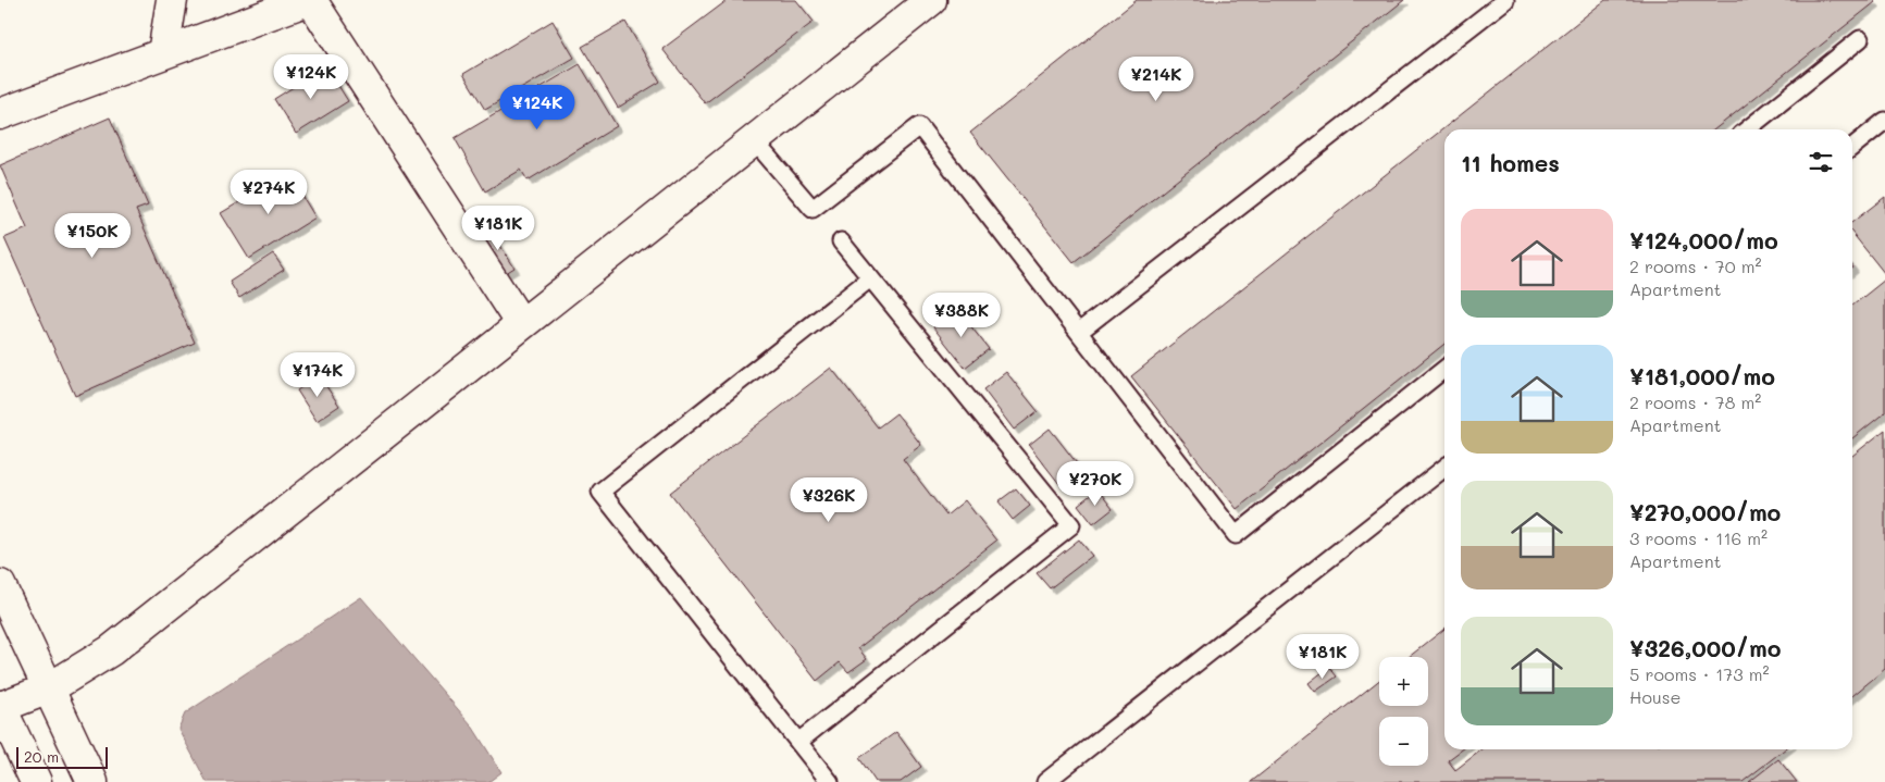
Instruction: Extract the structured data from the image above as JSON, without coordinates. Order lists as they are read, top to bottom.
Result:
{
  "scale_bar": "20 m",
  "page": {
    "price": [
      "¥124K",
      "¥214K",
      "¥124K",
      "¥274K",
      "¥181K",
      "¥150K",
      "¥388K",
      "¥174K",
      "¥270K",
      "¥326K",
      "¥181K"
    ],
    "heading": "11 homes",
    "list": [
      {
        "name": "¥124,000/mo",
        "note": "2 rooms · 70 m² · Apartment"
      },
      {
        "name": "¥181,000/mo",
        "note": "2 rooms · 78 m² · Apartment"
      },
      {
        "name": "¥270,000/mo",
        "note": "3 rooms · 116 m² · Apartment"
      },
      {
        "name": "¥326,000/mo",
        "note": "5 rooms · 173 m² · House"
      }
    ],
    "map_buttons": ["+", "−"],
    "scale": "20 m"
  }
}
